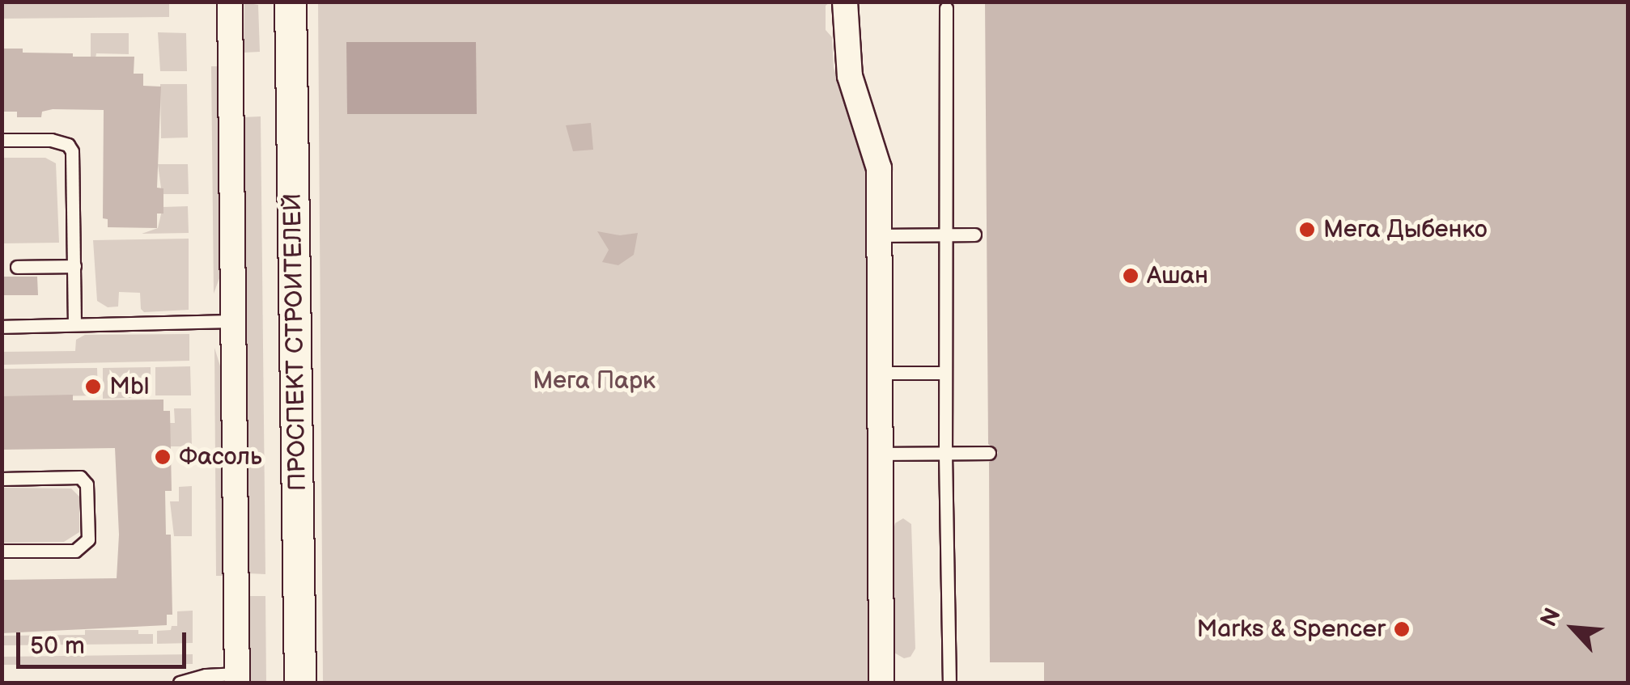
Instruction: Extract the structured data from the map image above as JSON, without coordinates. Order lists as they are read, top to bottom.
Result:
{
  "streets": {
    "street": ["ПРОСПЕКТ СТРОИТЕЛЕЙ"]
  },
  "parks": ["Мега Парк"],
  "places": [
    "Мега Дыбенко",
    "Ашан",
    "Mbl",
    "Фасоль",
    "Marks & Spencer"
  ],
  "scale_bar": "50 m",
  "north": "top left"
}
